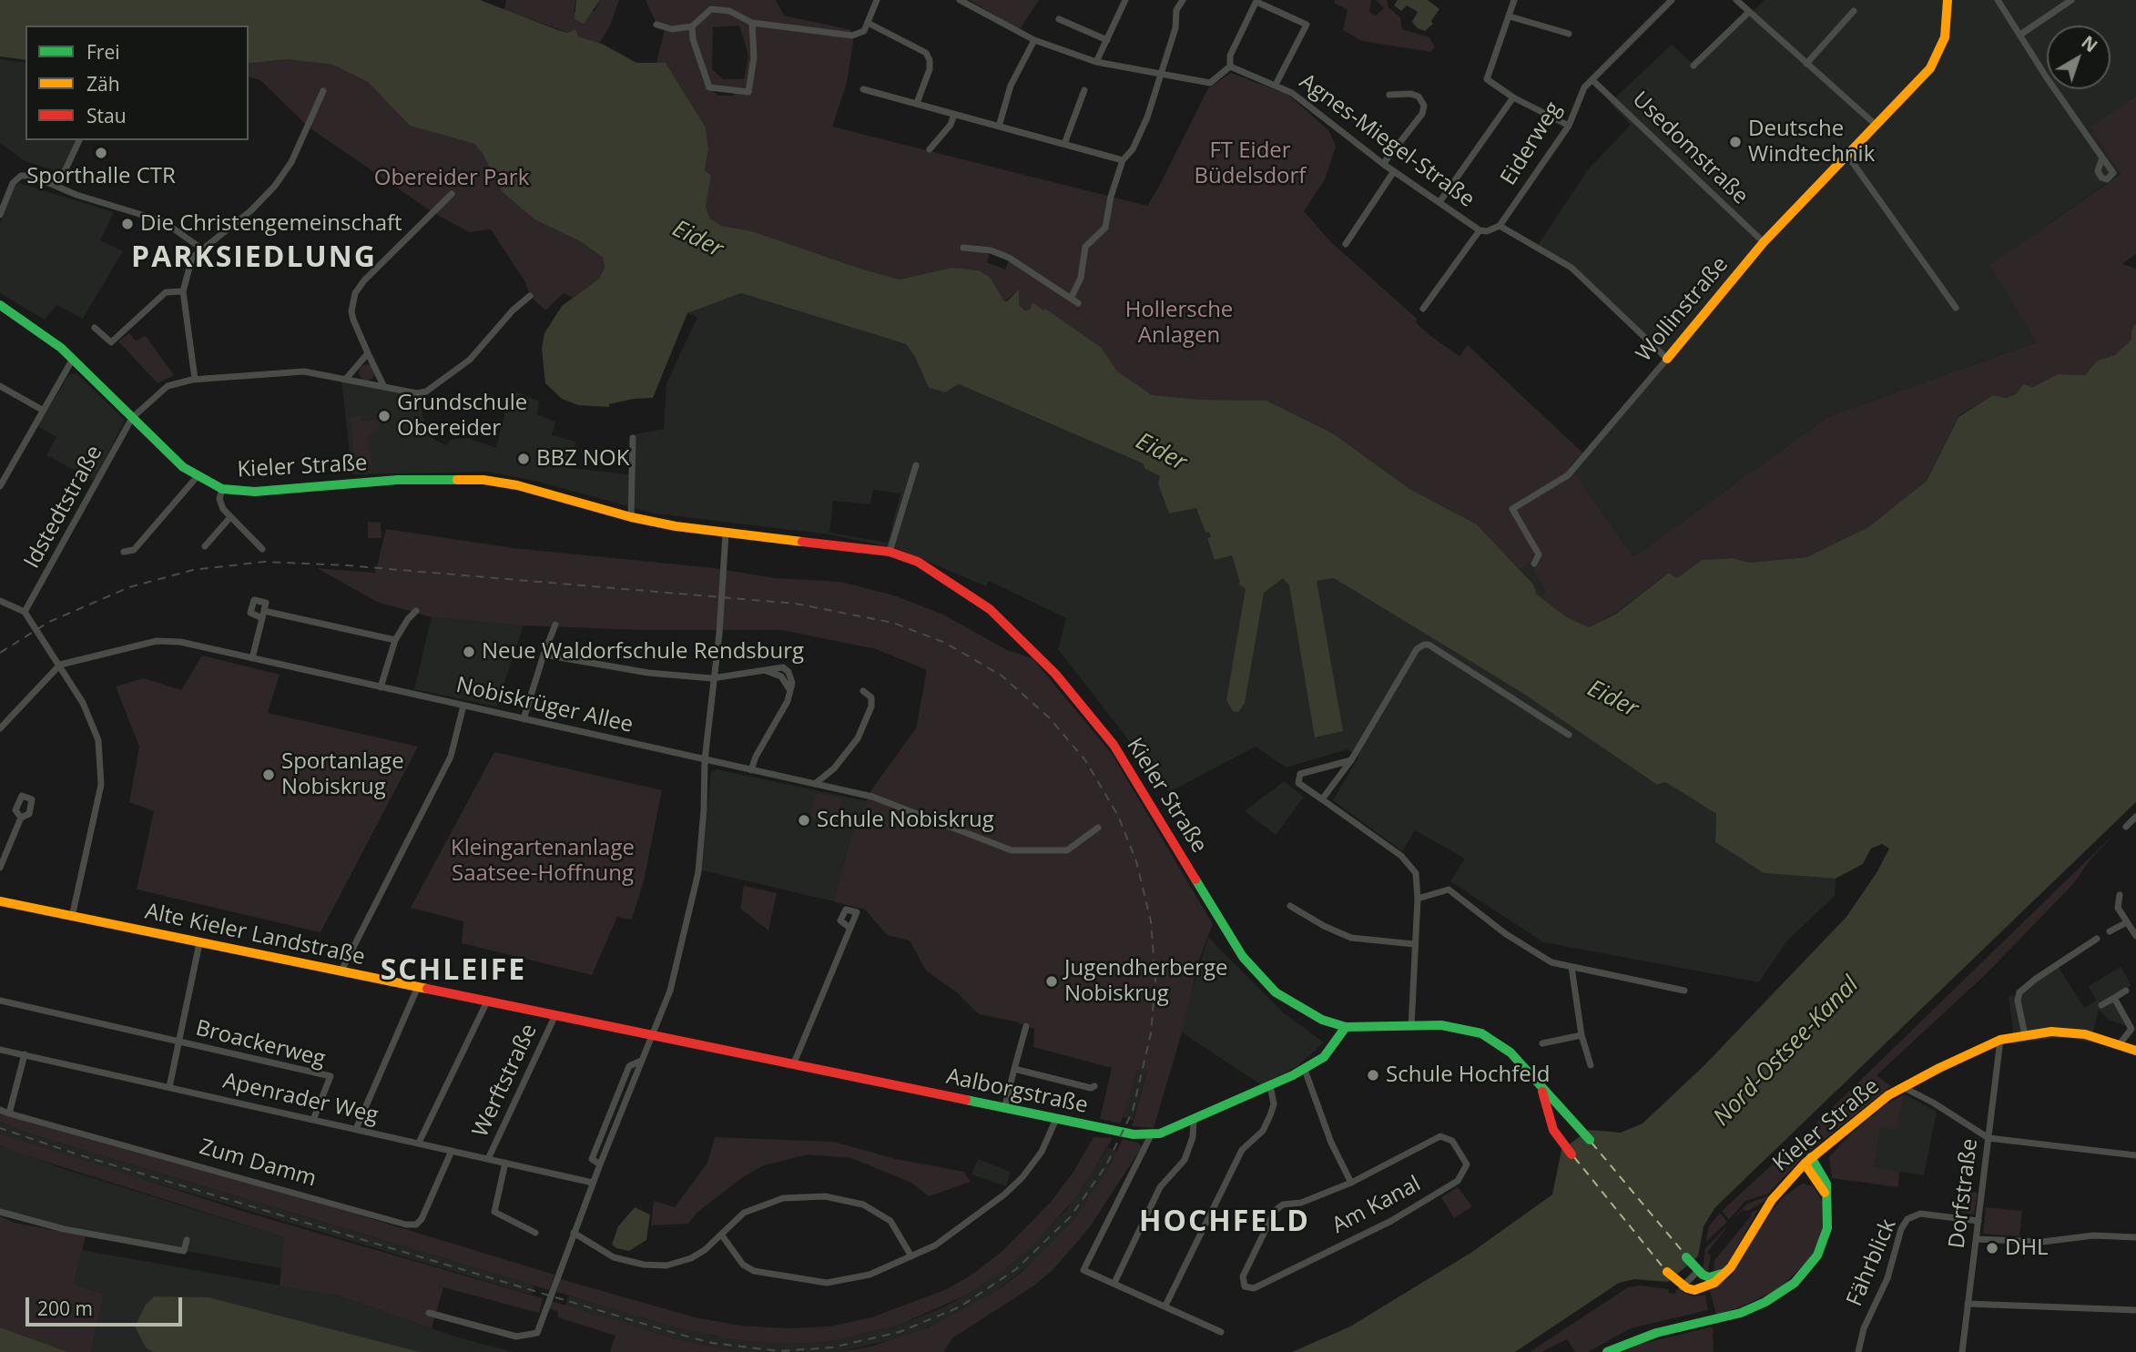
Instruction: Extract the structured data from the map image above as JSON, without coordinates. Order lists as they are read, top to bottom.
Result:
{
  "streets": {
    "main road": [
      "Wollinstraße",
      "Kieler Straße",
      "Alte Kieler Landstraße",
      "Aalborgstraße"
    ],
    "street": [
      "Agnes-Miegel-Straße",
      "Eiderweg",
      "Usedomstraße",
      "Idstedtstraße",
      "Nobiskrüger Allee",
      "Broackerweg",
      "Werftstraße",
      "Apenrader Weg",
      "Zum Damm",
      "Dorfstraße",
      "Am Kanal",
      "Fährblick"
    ]
  },
  "crossings": [
    ["Agnes-Miegel-Straße", "Eiderweg"],
    ["Eiderweg", "Usedomstraße"],
    ["Usedomstraße", "Wollinstraße"],
    ["Kieler Straße", "Idstedtstraße"],
    ["Kieler Straße", "Aalborgstraße"],
    ["Kieler Straße", "Dorfstraße"],
    ["Alte Kieler Landstraße", "Broackerweg"],
    ["Alte Kieler Landstraße", "Werftstraße"],
    ["Alte Kieler Landstraße", "Aalborgstraße"],
    ["Broackerweg", "Apenrader Weg"],
    ["Werftstraße", "Apenrader Weg"],
    ["Aalborgstraße", "Am Kanal"],
    ["Apenrader Weg", "Zum Damm"],
    ["Dorfstraße", "Fährblick"]
  ],
  "districts": ["PARKSIEDLUNG", "SCHLEIFE", "HOCHFELD"],
  "water": ["Eider", "Nord-Ostsee-Kanal"],
  "parks": [
    "FT Eider Büdelsdorf",
    "Obereider Park",
    "Hollersche Anlagen",
    "Kleingartenanlage Saatsee-Hoffnung"
  ],
  "places": [
    "Deutsche Windtechnik",
    "Sporthalle CTR",
    "Die Christengemeinschaft",
    "Grundschule Obereider",
    "BBZ NOK",
    "Neue Waldorfschule Rendsburg",
    "Sportanlage Nobiskrug",
    "Schule Nobiskrug",
    "Jugendherberge Nobiskrug",
    "Schule Hochfeld",
    "DHL"
  ],
  "legend": ["Frei", "Zäh", "Stau"],
  "scale_bar": "200 m",
  "north": "top right"
}
